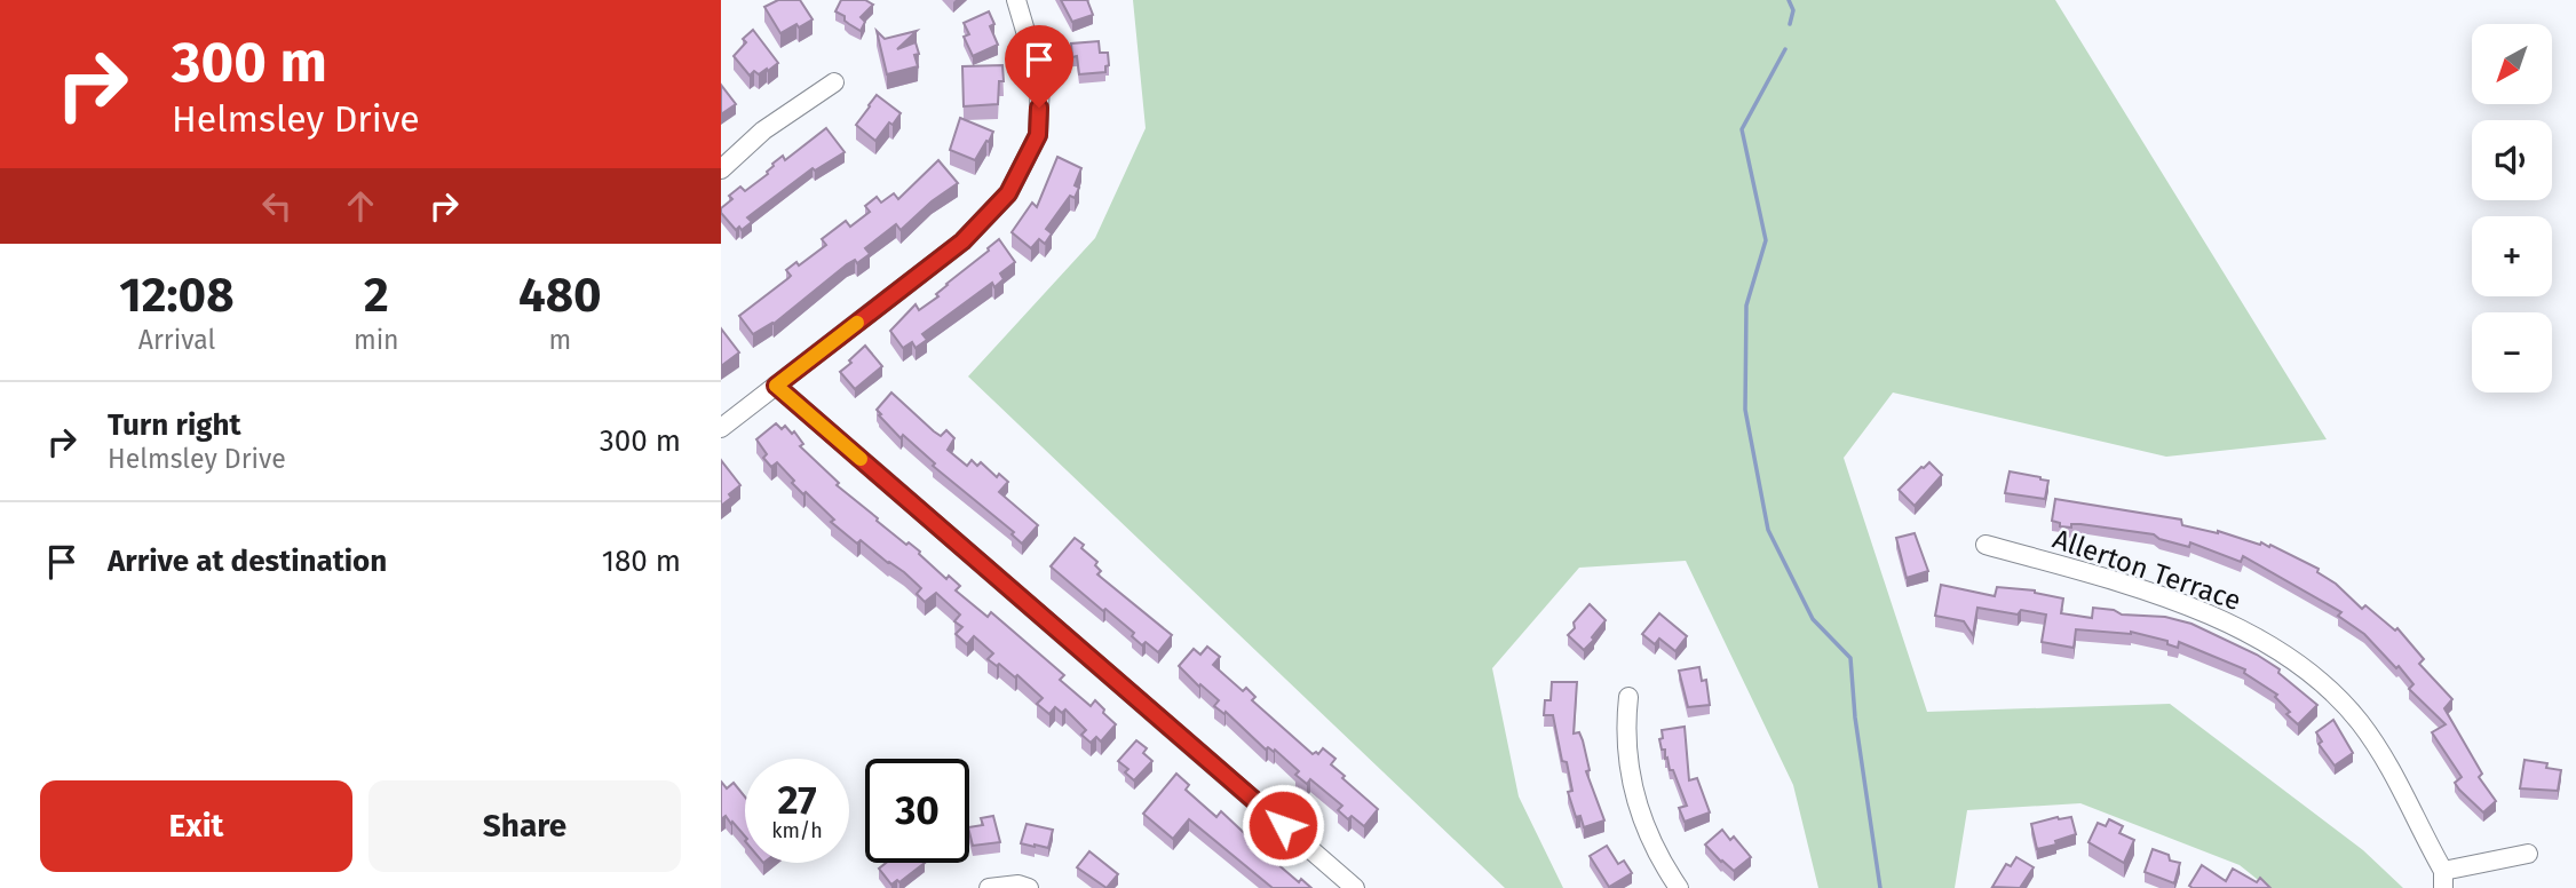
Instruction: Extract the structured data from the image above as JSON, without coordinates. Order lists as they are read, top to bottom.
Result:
{
  "streets": {
    "street": ["Allerton Terrace"]
  },
  "north": "bottom left",
  "page": {
    "turn": ["300 m", "Helmsley Drive"],
    "map_buttons": ["+", "−"],
    "eta": [
      "12:08",
      "Arrival",
      "2",
      "min",
      "480",
      "m"
    ],
    "list": [
      {
        "name": "Turn right",
        "note": "Helmsley Drive",
        "value": "300 m"
      },
      {
        "name": "Arrive at destination",
        "value": "180 m"
      }
    ],
    "speed": "27 km/h",
    "limit": "30",
    "buttons": ["Exit", "Share"]
  }
}
